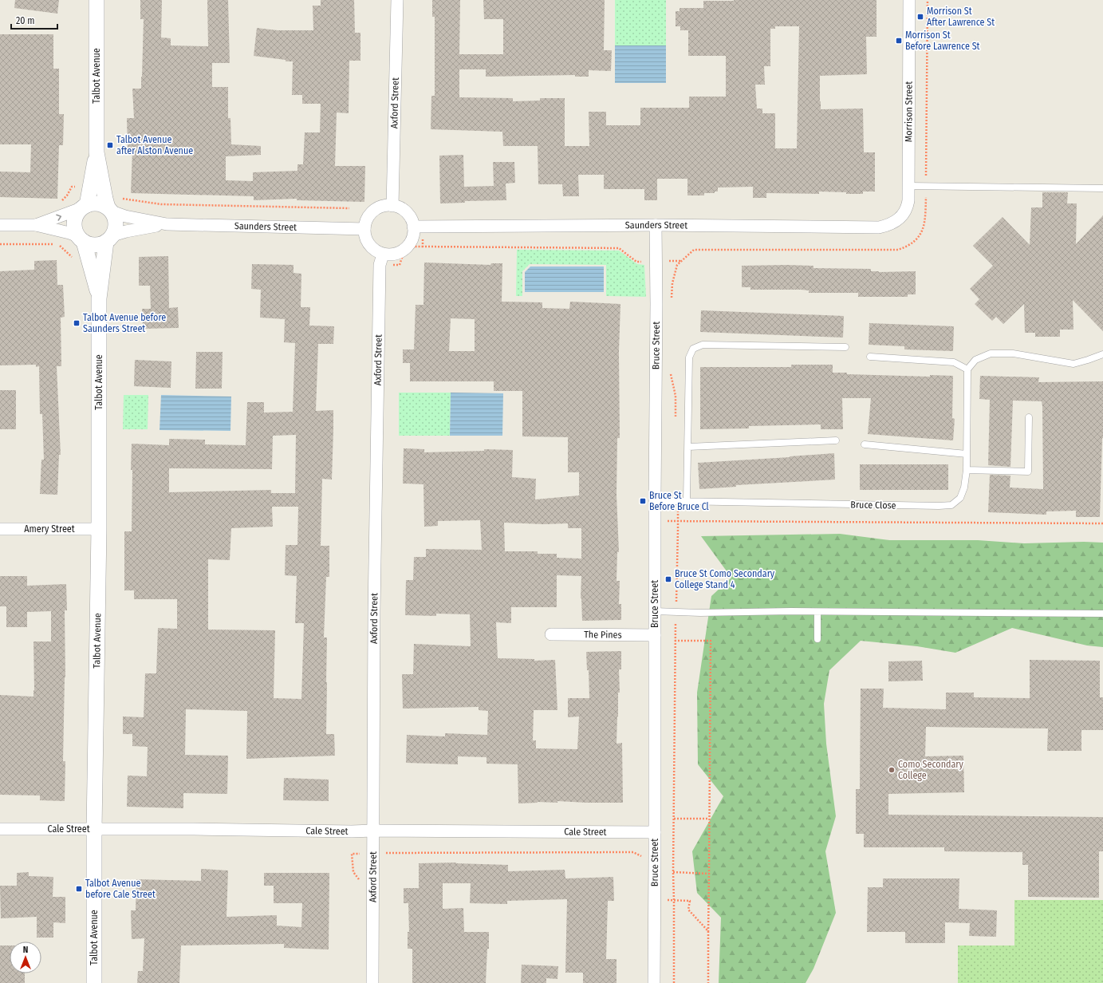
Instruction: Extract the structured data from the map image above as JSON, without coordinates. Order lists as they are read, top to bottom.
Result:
{
  "streets": {
    "street": [
      "Talbot Avenue",
      "Axford Street",
      "Morrison Street",
      "Saunders Street",
      "Bruce Street",
      "Amery Street",
      "The Pines",
      "Cale Street"
    ],
    "lane": ["Bruce Close"]
  },
  "crossings": [
    ["Talbot Avenue", "Saunders Street"],
    ["Talbot Avenue", "Amery Street"],
    ["Talbot Avenue", "Cale Street"],
    ["Axford Street", "Saunders Street"],
    ["Axford Street", "Cale Street"],
    ["Morrison Street", "Saunders Street"],
    ["Saunders Street", "Bruce Street"],
    ["Bruce Street", "Bruce Close"],
    ["Bruce Street", "The Pines"],
    ["Bruce Street", "Cale Street"]
  ],
  "places": {
    "transit": [
      "Morrison St After Lawrence St",
      "Morrison St Before Lawrence St",
      "Talbot Avenue after Alston Avenue",
      "Talbot Avenue before Saunders Street",
      "Bruce St Before Bruce Cl",
      "Bruce St Como Secondary College Stand 4",
      "Talbot Avenue before Cale Street"
    ],
    "other": ["Como Secondary College"]
  },
  "scale_bar": "20 m",
  "north": "top"
}
